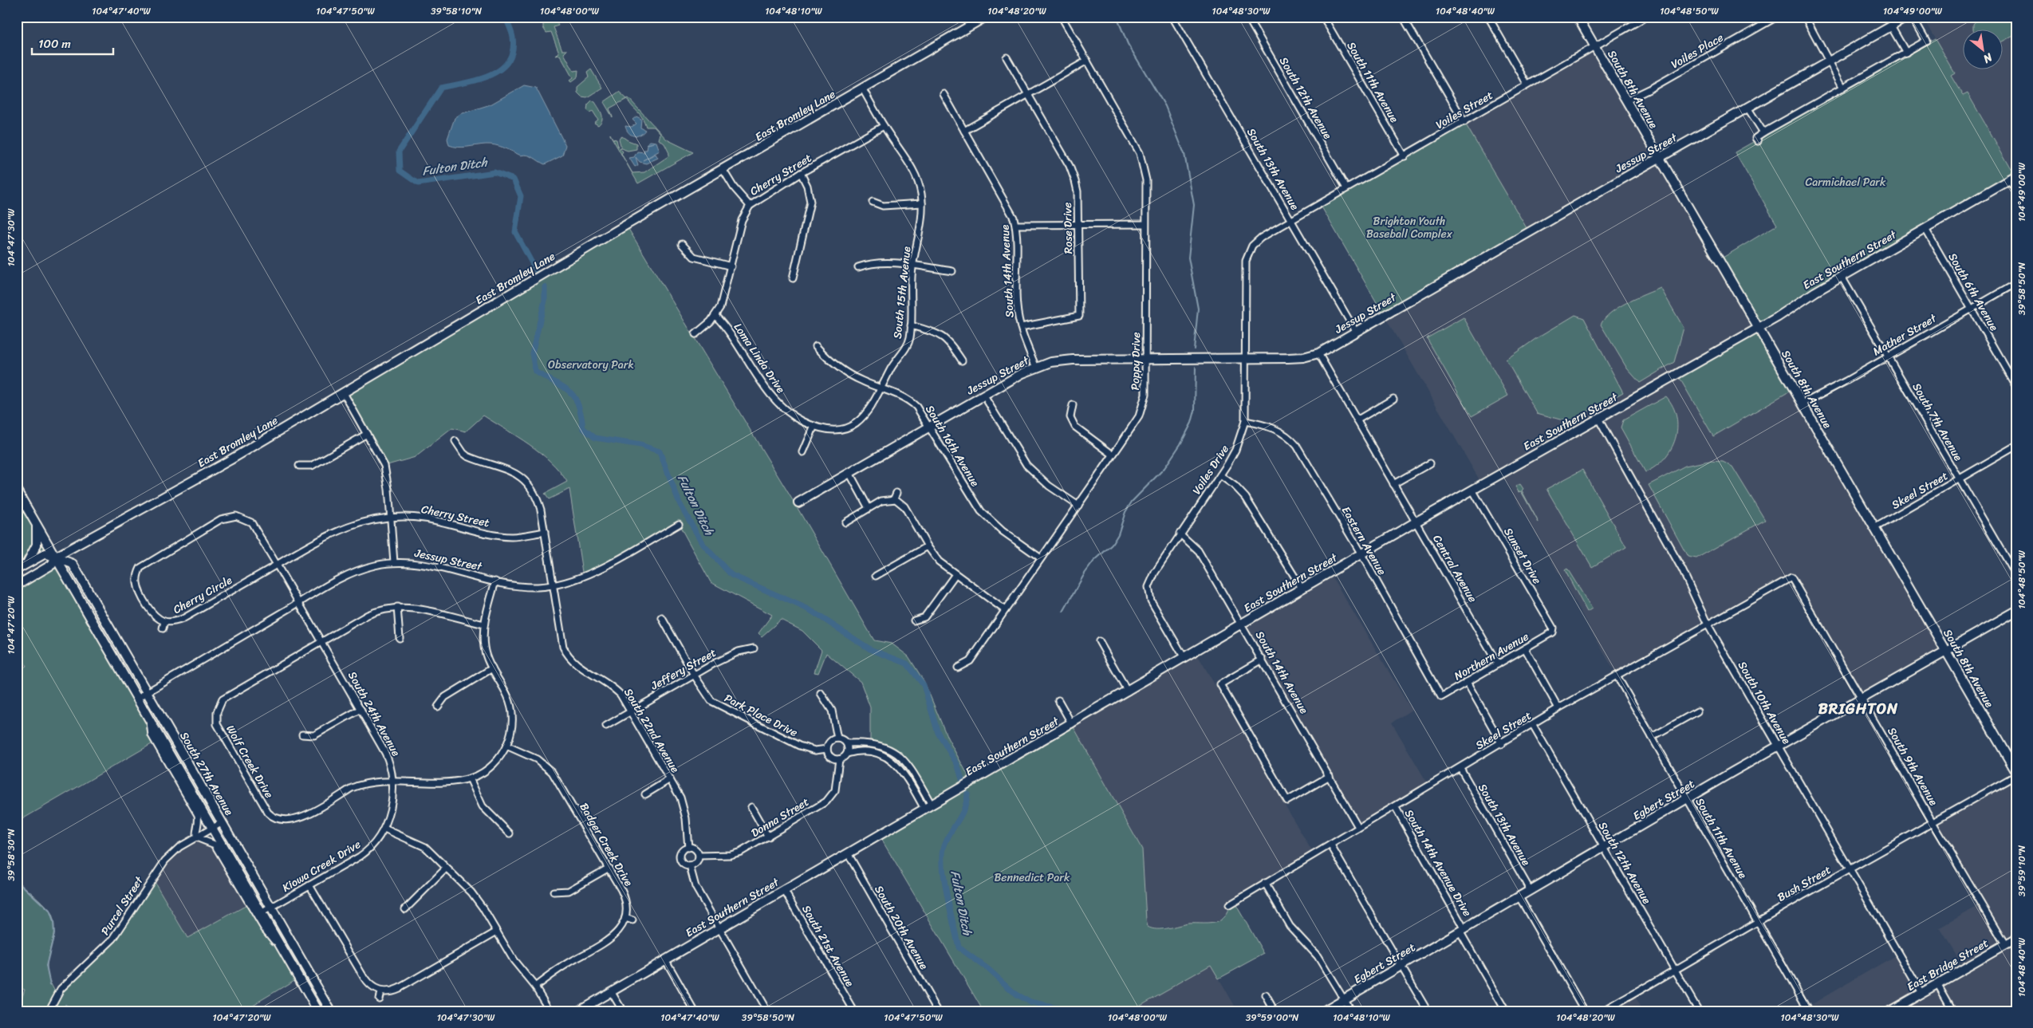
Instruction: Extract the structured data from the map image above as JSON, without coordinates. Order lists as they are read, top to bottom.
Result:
{
  "streets": {
    "street": [
      "Voiles Place",
      "South 11th Avenue",
      "South 8th Avenue",
      "South 12th Avenue",
      "Voiles Street",
      "East Bromley Lane",
      "Jessup Street",
      "South 13th Avenue",
      "Cherry Street",
      "Rose Drive",
      "East Southern Street",
      "South 14th Avenue",
      "South 6th Avenue",
      "South 15th Avenue",
      "Mather Street",
      "Loma Linda Drive",
      "Poppy Drive",
      "South 7th Avenue",
      "South 16th Avenue",
      "Voiles Drive",
      "Skeel Street",
      "Eastern Avenue",
      "Sunset Drive",
      "Central Avenue",
      "Cherry Circle",
      "Northern Avenue",
      "Jeffery Street",
      "South 10th Avenue",
      "South 24th Avenue",
      "Park Place Drive",
      "South 22nd Avenue",
      "Wolf Creek Drive",
      "South 9th Avenue",
      "South 27th Avenue",
      "Egbert Street",
      "Donna Street",
      "Badger Creek Drive",
      "South 14th Avenue Drive",
      "Kiowa Creek Drive",
      "Bush Street",
      "Purcel Street",
      "South 20th Avenue",
      "South 21st Avenue",
      "East Bridge Street"
    ]
  },
  "crossings": [
    ["Voiles Place", "South 8th Avenue"],
    ["South 11th Avenue", "Voiles Street"],
    ["South 11th Avenue", "Skeel Street"],
    ["South 11th Avenue", "Egbert Street"],
    ["South 11th Avenue", "Bush Street"],
    ["South 8th Avenue", "Voiles Street"],
    ["South 8th Avenue", "Jessup Street"],
    ["South 8th Avenue", "East Southern Street"],
    ["South 8th Avenue", "Mather Street"],
    ["South 8th Avenue", "Skeel Street"],
    ["South 8th Avenue", "Egbert Street"],
    ["South 8th Avenue", "Bush Street"],
    ["South 12th Avenue", "Voiles Street"],
    ["South 12th Avenue", "Skeel Street"],
    ["South 12th Avenue", "Egbert Street"],
    ["South 12th Avenue", "Bush Street"],
    ["Voiles Street", "South 13th Avenue"],
    ["Voiles Street", "Voiles Drive"],
    ["East Bromley Lane", "South 15th Avenue"],
    ["East Bromley Lane", "South 27th Avenue"],
    ["Jessup Street", "South 13th Avenue"],
    ["Jessup Street", "South 14th Avenue"],
    ["Jessup Street", "Poppy Drive"],
    ["Jessup Street", "South 16th Avenue"],
    ["Jessup Street", "Voiles Drive"],
    ["Jessup Street", "Central Avenue"],
    ["Jessup Street", "South 24th Avenue"],
    ["Jessup Street", "South 22nd Avenue"],
    ["Jessup Street", "Wolf Creek Drive"],
    ["Jessup Street", "South 27th Avenue"],
    ["South 13th Avenue", "Voiles Drive"],
    ["South 13th Avenue", "Skeel Street"],
    ["South 13th Avenue", "Egbert Street"],
    ["Cherry Street", "South 15th Avenue"],
    ["Cherry Street", "Loma Linda Drive"],
    ["Cherry Street", "Cherry Circle"],
    ["Cherry Street", "South 24th Avenue"],
    ["Rose Drive", "South 14th Avenue"],
    ["East Southern Street", "South 14th Avenue"],
    ["East Southern Street", "South 6th Avenue"],
    ["East Southern Street", "South 7th Avenue"],
    ["East Southern Street", "Voiles Drive"],
    ["East Southern Street", "Eastern Avenue"],
    ["East Southern Street", "Sunset Drive"],
    ["East Southern Street", "Central Avenue"],
    ["East Southern Street", "South 10th Avenue"],
    ["East Southern Street", "South 20th Avenue"],
    ["East Southern Street", "South 21st Avenue"],
    ["South 14th Avenue", "Voiles Drive"],
    ["South 14th Avenue", "Skeel Street"],
    ["South 6th Avenue", "Mather Street"],
    ["South 15th Avenue", "Loma Linda Drive"],
    ["South 15th Avenue", "South 16th Avenue"],
    ["Mather Street", "South 7th Avenue"],
    ["Loma Linda Drive", "South 16th Avenue"],
    ["Poppy Drive", "South 16th Avenue"],
    ["South 7th Avenue", "Skeel Street"],
    ["Voiles Drive", "Eastern Avenue"],
    ["Skeel Street", "South 10th Avenue"],
    ["Skeel Street", "South 9th Avenue"],
    ["Skeel Street", "South 14th Avenue Drive"],
    ["Eastern Avenue", "Northern Avenue"],
    ["Sunset Drive", "Northern Avenue"],
    ["Central Avenue", "Northern Avenue"],
    ["Cherry Circle", "South 24th Avenue"],
    ["Jeffery Street", "Park Place Drive"],
    ["Jeffery Street", "South 22nd Avenue"],
    ["South 10th Avenue", "Egbert Street"],
    ["South 10th Avenue", "Bush Street"],
    ["South 10th Avenue", "East Bridge Street"],
    ["South 24th Avenue", "Wolf Creek Drive"],
    ["South 24th Avenue", "Kiowa Creek Drive"],
    ["Park Place Drive", "Donna Street"],
    ["South 22nd Avenue", "Donna Street"],
    ["Wolf Creek Drive", "Badger Creek Drive"],
    ["South 9th Avenue", "Egbert Street"],
    ["South 9th Avenue", "Bush Street"],
    ["South 9th Avenue", "East Bridge Street"],
    ["South 27th Avenue", "Kiowa Creek Drive"],
    ["South 27th Avenue", "Purcel Street"],
    ["Egbert Street", "South 14th Avenue Drive"]
  ],
  "districts": ["BRIGHTON"],
  "water": ["Fulton Ditch"],
  "parks": [
    "Carmichael Park",
    "Brighton Youth Baseball Complex",
    "Observatory Park",
    "Bennedict Park"
  ],
  "scale_bar": "100 m",
  "north": "bottom right",
  "coordinates": [
    "104°47'40\"W",
    "104°47'50\"W",
    "39°58'10\"N",
    "104°48'00\"W",
    "104°48'10\"W",
    "104°48'20\"W",
    "104°48'30\"W",
    "104°48'40\"W",
    "104°48'50\"W",
    "104°49'00\"W",
    "104°47'30\"W",
    "39°58'50\"N",
    "104°47'20\"W",
    "39°58'30\"N",
    "39°59'10\"N",
    "39°59'00\"N"
  ]
}
